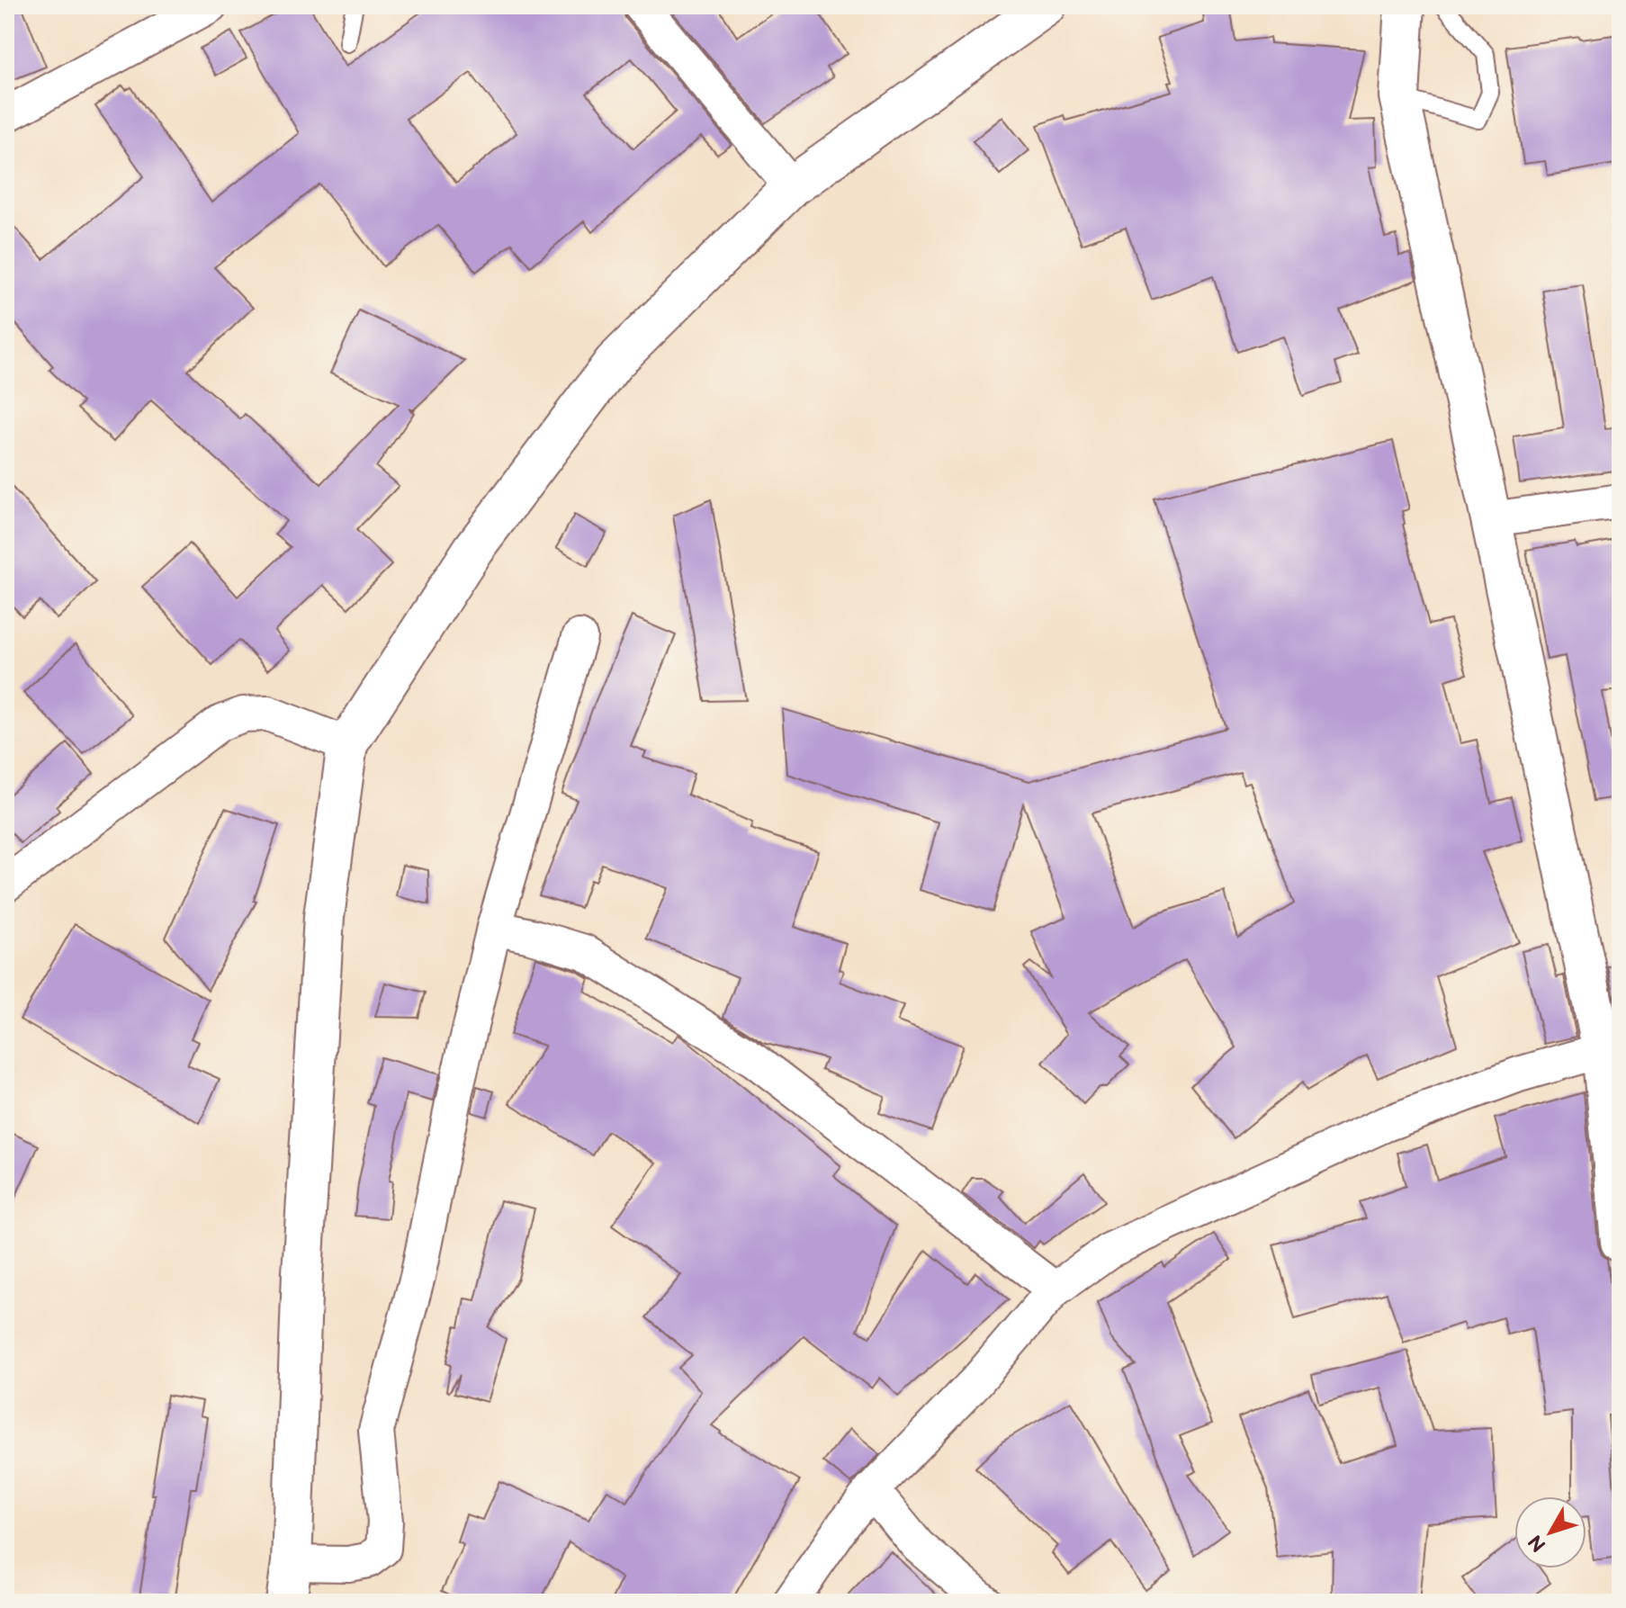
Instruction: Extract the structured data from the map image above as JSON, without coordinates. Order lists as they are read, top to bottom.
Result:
{
  "north": "bottom left"
}
